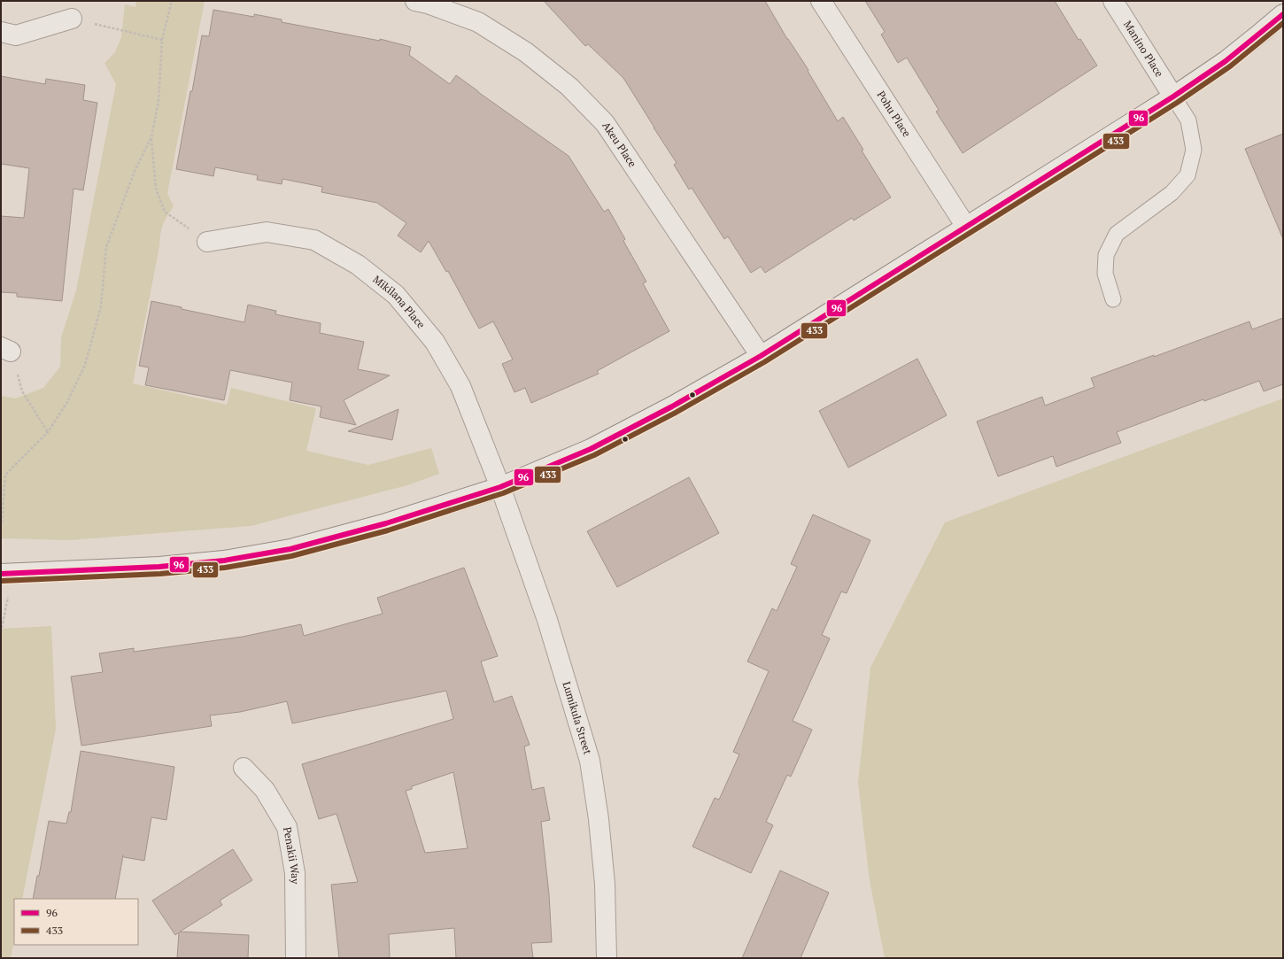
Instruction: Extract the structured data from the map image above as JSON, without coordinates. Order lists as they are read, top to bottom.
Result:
{
  "streets": {
    "street": [
      "Manino Place",
      "Pohu Place",
      "Akeu Place",
      "Mikilana Place",
      "Lumikula Street",
      "Penakii Way"
    ]
  },
  "crossings": [
    ["Mikilana Place", "Lumikula Street"]
  ],
  "lines": ["transit line 96", "transit line 433"],
  "legend": ["96", "433"]
}
